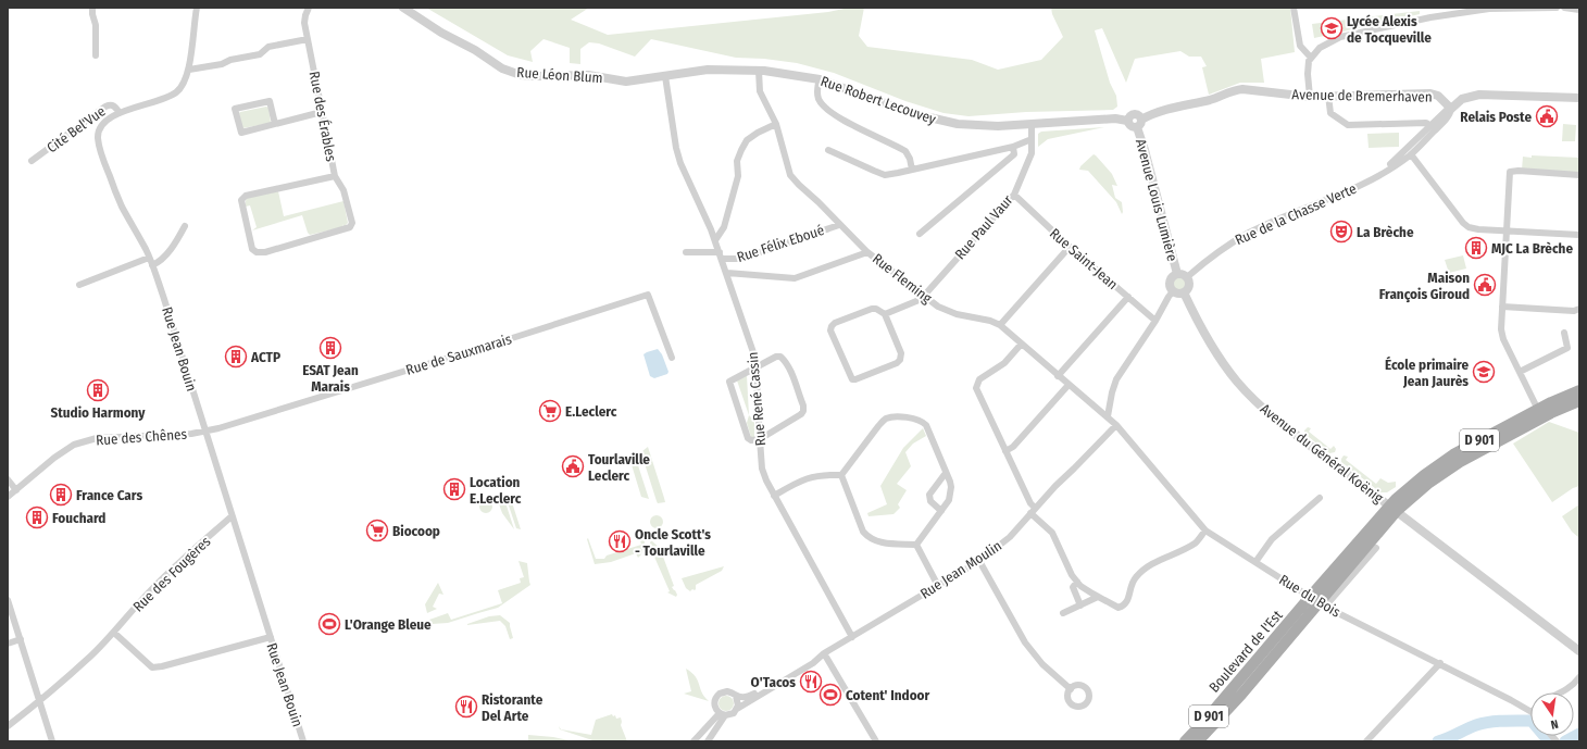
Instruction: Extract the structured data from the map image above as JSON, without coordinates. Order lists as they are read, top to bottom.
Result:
{
  "streets": {
    "main road": ["D 901", "Boulevard de l'Est"],
    "street": [
      "Rue Léon Blum",
      "Avenue de Bremerhaven",
      "Rue Robert Lecouvey",
      "Rue des Érables",
      "Cité Bel'Vue",
      "Avenue Louis Lumière",
      "Rue de la Chasse Verte",
      "Rue Paul Vaur",
      "Rue Félix Eboué",
      "Rue Saint-Jean",
      "Rue Fleming",
      "Rue Jean Bouin",
      "Rue de Sauxmarais",
      "Rue René Cassin",
      "Rue des Chênes",
      "Avenue du Général Koënig",
      "Rue Jean Moulin",
      "Rue des Fougères",
      "Rue du Bois"
    ]
  },
  "crossings": [
    ["Rue Léon Blum", "Rue Robert Lecouvey"],
    ["Rue Léon Blum", "Rue Fleming"],
    ["Rue Léon Blum", "Rue René Cassin"],
    ["Avenue de Bremerhaven", "Rue Robert Lecouvey"],
    ["Avenue de Bremerhaven", "Avenue Louis Lumière"],
    ["Avenue de Bremerhaven", "Rue de la Chasse Verte"],
    ["Rue Robert Lecouvey", "Rue Paul Vaur"],
    ["Rue Robert Lecouvey", "Rue Fleming"],
    ["Cité Bel'Vue", "Rue Jean Bouin"],
    ["Avenue Louis Lumière", "Rue de la Chasse Verte"],
    ["Avenue Louis Lumière", "Avenue du Général Koënig"],
    ["Rue de la Chasse Verte", "Avenue du Général Koënig"],
    ["Rue Paul Vaur", "Rue Saint-Jean"],
    ["Rue Paul Vaur", "Rue Fleming"],
    ["Rue Félix Eboué", "Rue Fleming"],
    ["Rue Félix Eboué", "Rue René Cassin"],
    ["Rue Fleming", "Rue Jean Moulin"],
    ["Rue Fleming", "Rue du Bois"],
    ["Rue Jean Bouin", "Rue de Sauxmarais"],
    ["Rue Jean Bouin", "Rue des Chênes"],
    ["Rue Jean Bouin", "Rue des Fougères"],
    ["Rue de Sauxmarais", "Rue des Chênes"],
    ["Rue René Cassin", "Rue Jean Moulin"],
    ["D 901", "Avenue du Général Koënig"],
    ["D 901", "Rue du Bois"],
    ["D 901", "Boulevard de l'Est"],
    ["Rue Jean Moulin", "Rue du Bois"],
    ["Rue du Bois", "Boulevard de l'Est"]
  ],
  "places": {
    "school or university": ["Lycée Alexis de Tocqueville", "École primaire Jean Jaurès"],
    "public building": ["Relais Poste", "Maison François Giroud", "Tourlaville Leclerc"],
    "theatre": ["La Brèche"],
    "building": [
      "MJC La Brèche",
      "ESAT Jean Marais",
      "ACTP",
      "Studio Harmony",
      "Location E.Leclerc",
      "France Cars",
      "Fouchard"
    ],
    "supermarket": ["E.Leclerc", "Biocoop"],
    "restaurant": ["Oncle Scott's - Tourlaville", "O'Tacos", "Ristorante Del Arte"],
    "sports": ["L'Orange Bleue", "Cotent' Indoor"]
  },
  "north": "bottom"
}
